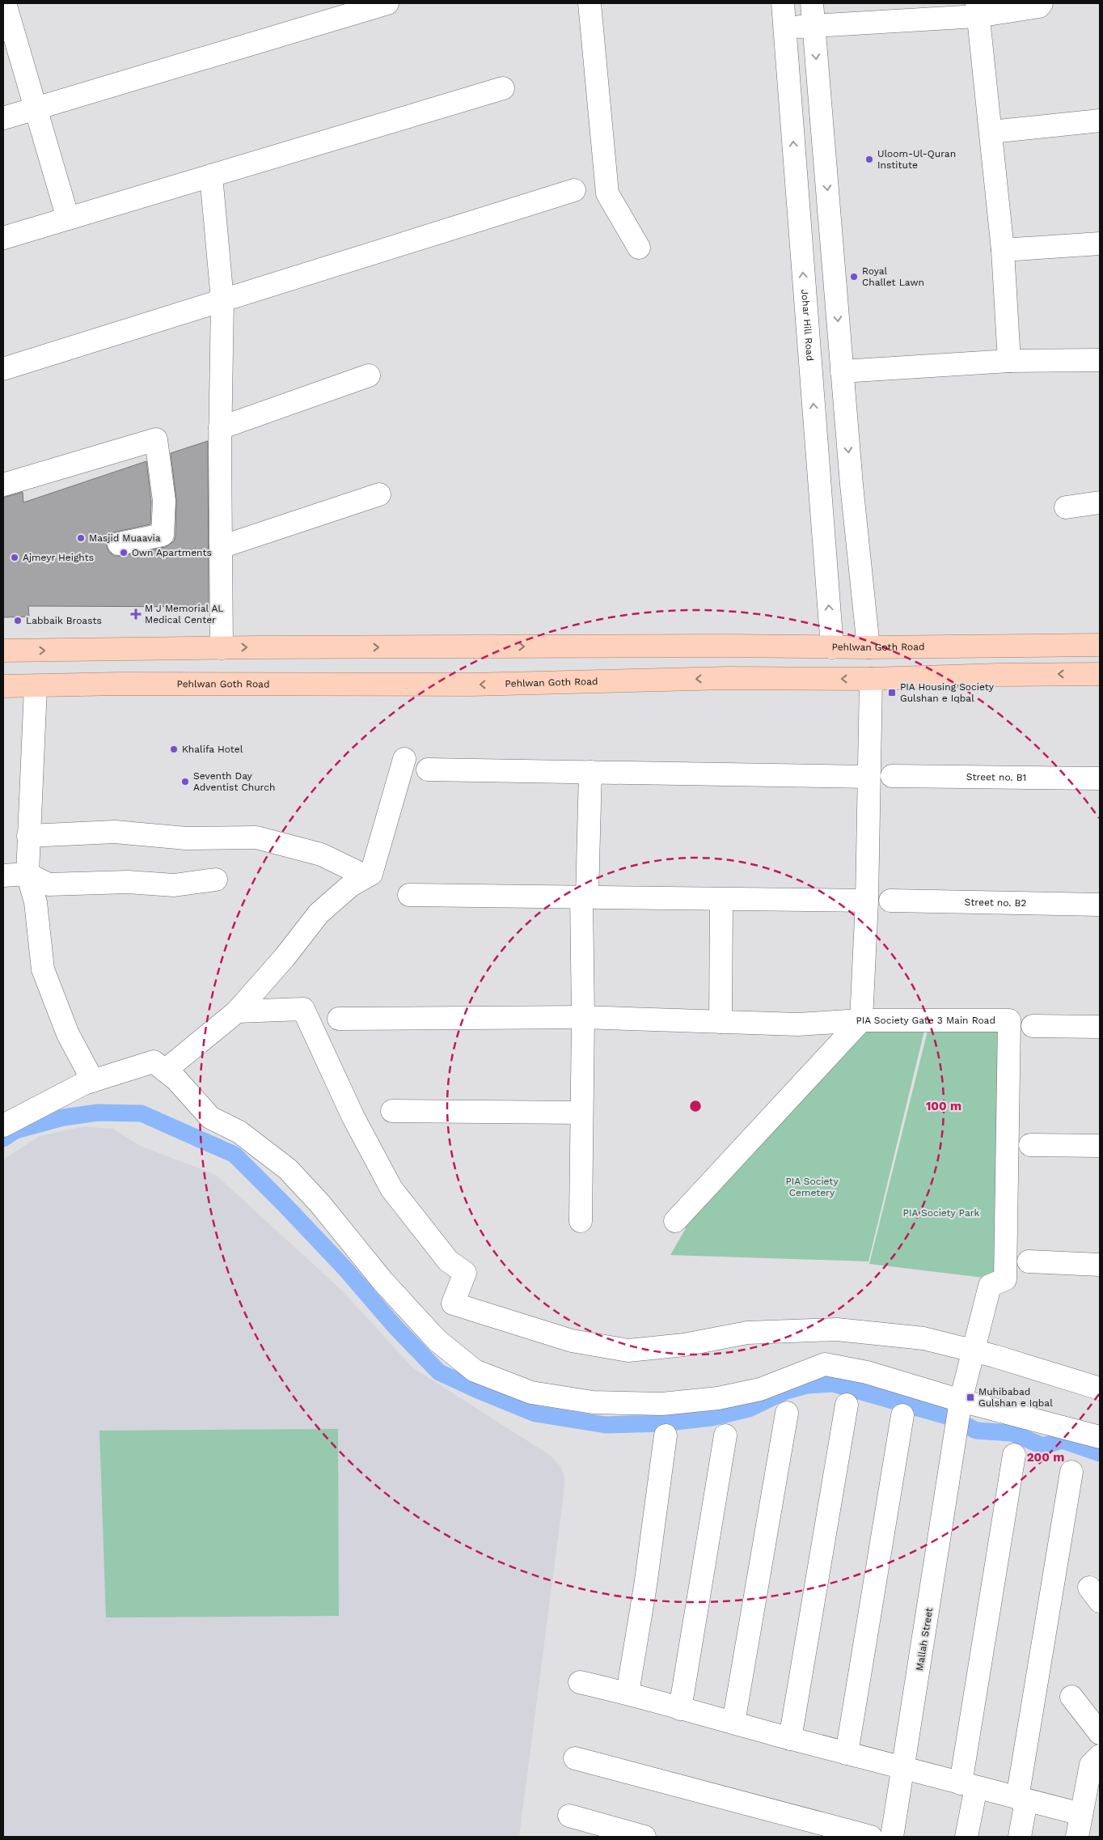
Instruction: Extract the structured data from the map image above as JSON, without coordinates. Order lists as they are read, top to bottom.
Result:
{
  "streets": {
    "main road": ["Pehlwan Goth Road"],
    "street": [
      "Johar Hill Road",
      "Street no. B1",
      "Street no. B2",
      "PIA Society Gate 3 Main Road",
      "Mallah Street"
    ]
  },
  "crossings": [
    ["Johar Hill Road", "Pehlwan Goth Road"],
    ["Pehlwan Goth Road", "PIA Society Gate 3 Main Road"],
    ["PIA Society Gate 3 Main Road", "Mallah Street"]
  ],
  "parks": ["PIA Society Cemetery", "PIA Society Park"],
  "places": {
    "other": [
      "Uloom-Ul-Quran Institute",
      "Royal Challet Lawn",
      "Masjid Muaavia",
      "Own Apartments",
      "Ajmeyr Heights",
      "Labbaik Broasts",
      "Khalifa Hotel",
      "Seventh Day Adventist Church"
    ],
    "health": ["M J Memorial AL Medical Center"],
    "transit": ["PIA Housing Society Gulshan e Iqbal", "Muhibabad Gulshan e Iqbal"]
  },
  "rings": ["100 m", "200 m"]
}
